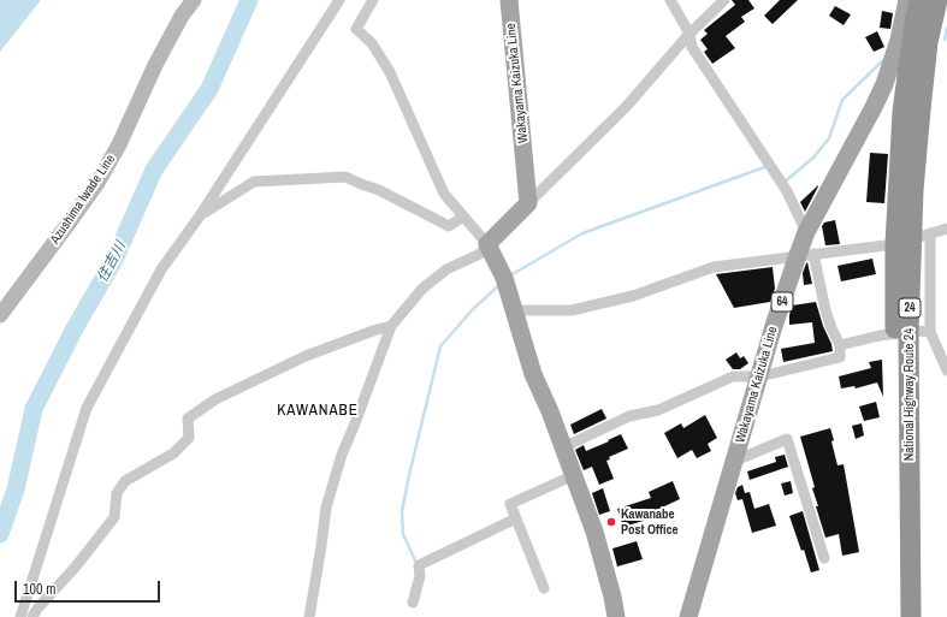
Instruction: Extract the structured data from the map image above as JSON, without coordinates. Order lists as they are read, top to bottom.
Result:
{
  "streets": {
    "highway": ["24", "National Highway Route 24"],
    "main road": ["Wakayama Kaizuka Line", "Azushima Iwade Line", "64"]
  },
  "districts": ["KAWANABE"],
  "water": ["住吉川"],
  "places": ["Kawanabe Post Office"],
  "scale_bar": "100 m"
}
